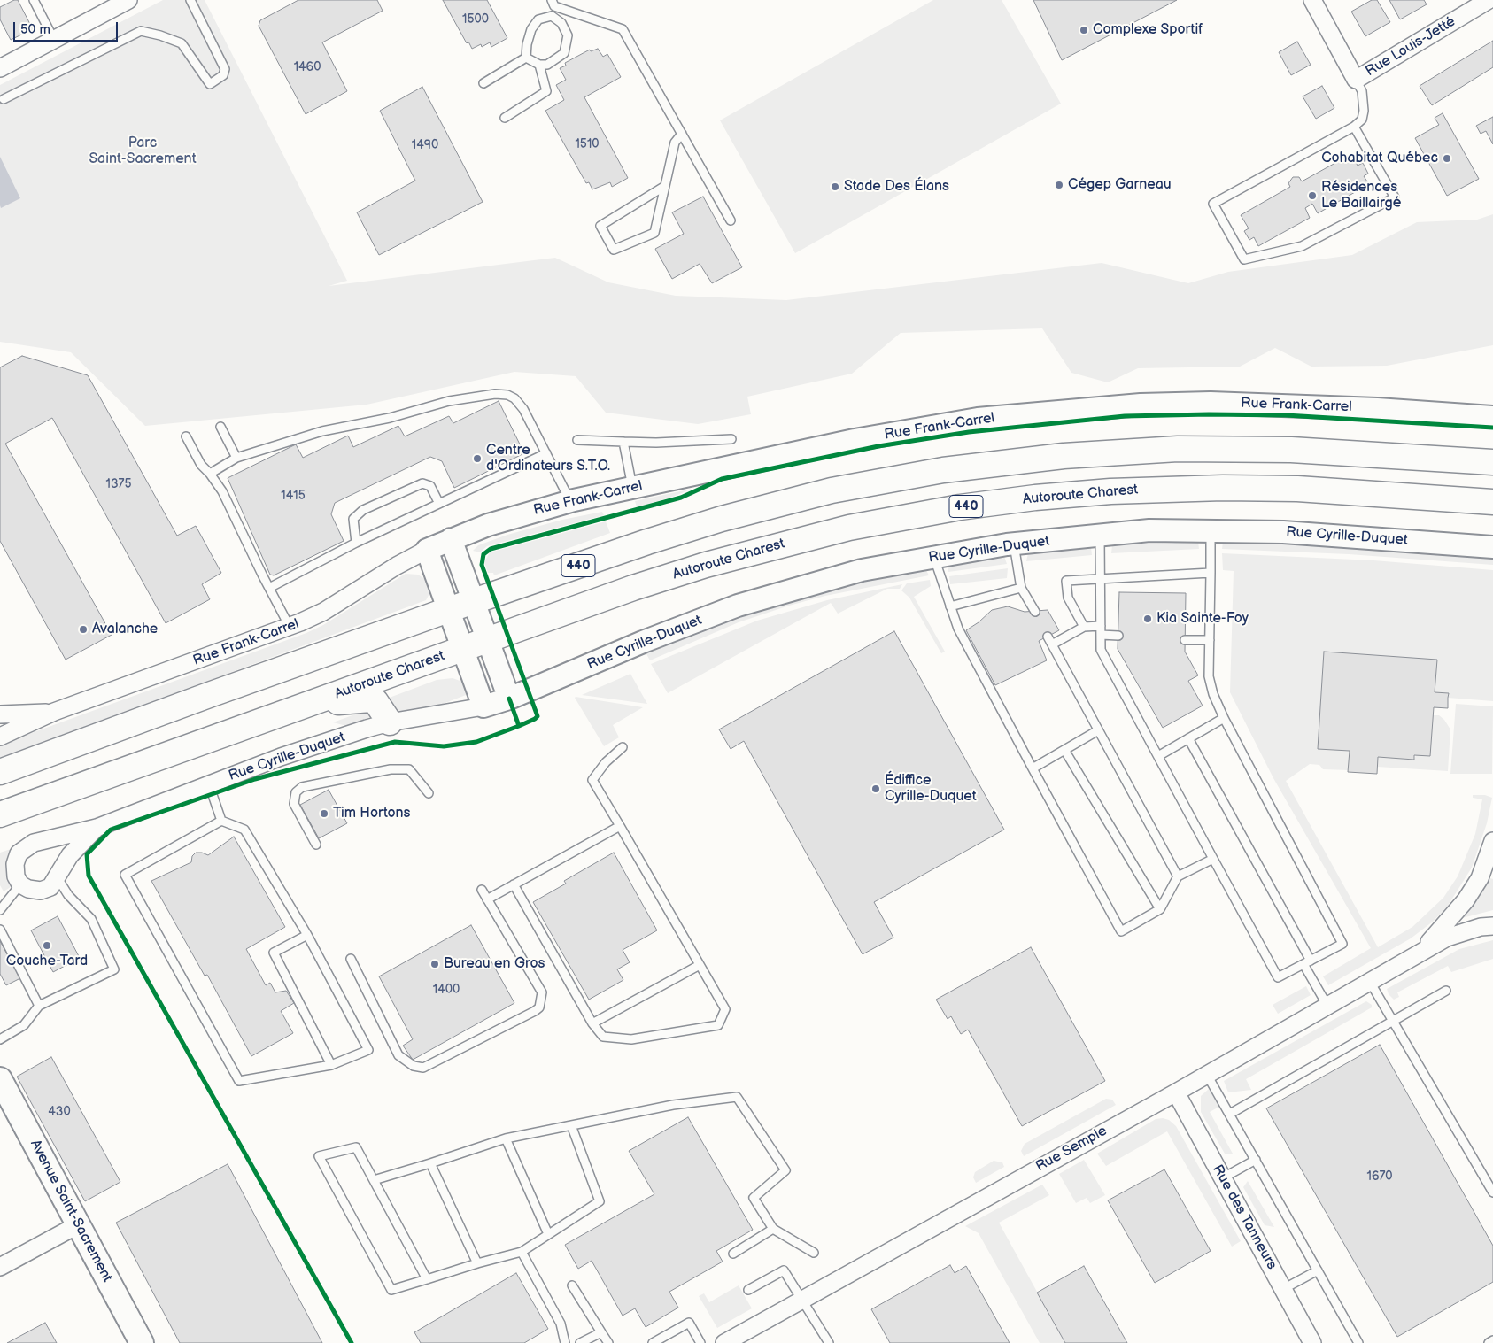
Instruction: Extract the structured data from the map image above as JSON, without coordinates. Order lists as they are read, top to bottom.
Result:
{
  "streets": {
    "main road": ["Autoroute Charest", "440", "Avenue Saint-Sacrement"],
    "street": [
      "Rue Louis-Jetté",
      "Rue Frank-Carrel",
      "Rue Cyrille-Duquet",
      "Rue Semple",
      "Rue des Tanneurs"
    ]
  },
  "crossings": [
    ["Rue Semple", "Rue des Tanneurs"]
  ],
  "parks": ["Parc Saint-Sacrement"],
  "places": [
    "Complexe Sportif",
    "Cohabitat Québec",
    "Cégep Garneau",
    "Stade Des Élans",
    "Résidences Le Baillairgé",
    "Centre d'Ordinateurs S.T.O.",
    "Kia Sainte-Foy",
    "Avalanche",
    "Édiffice Cyrille-Duquet",
    "Tim Hortons",
    "Couche-Tard",
    "Bureau en Gros"
  ],
  "house_numbers": [
    "1500",
    "1460",
    "1510",
    "1490",
    "1375",
    "1415",
    "1400",
    "430",
    "1670"
  ],
  "scale_bar": "50 m"
}
